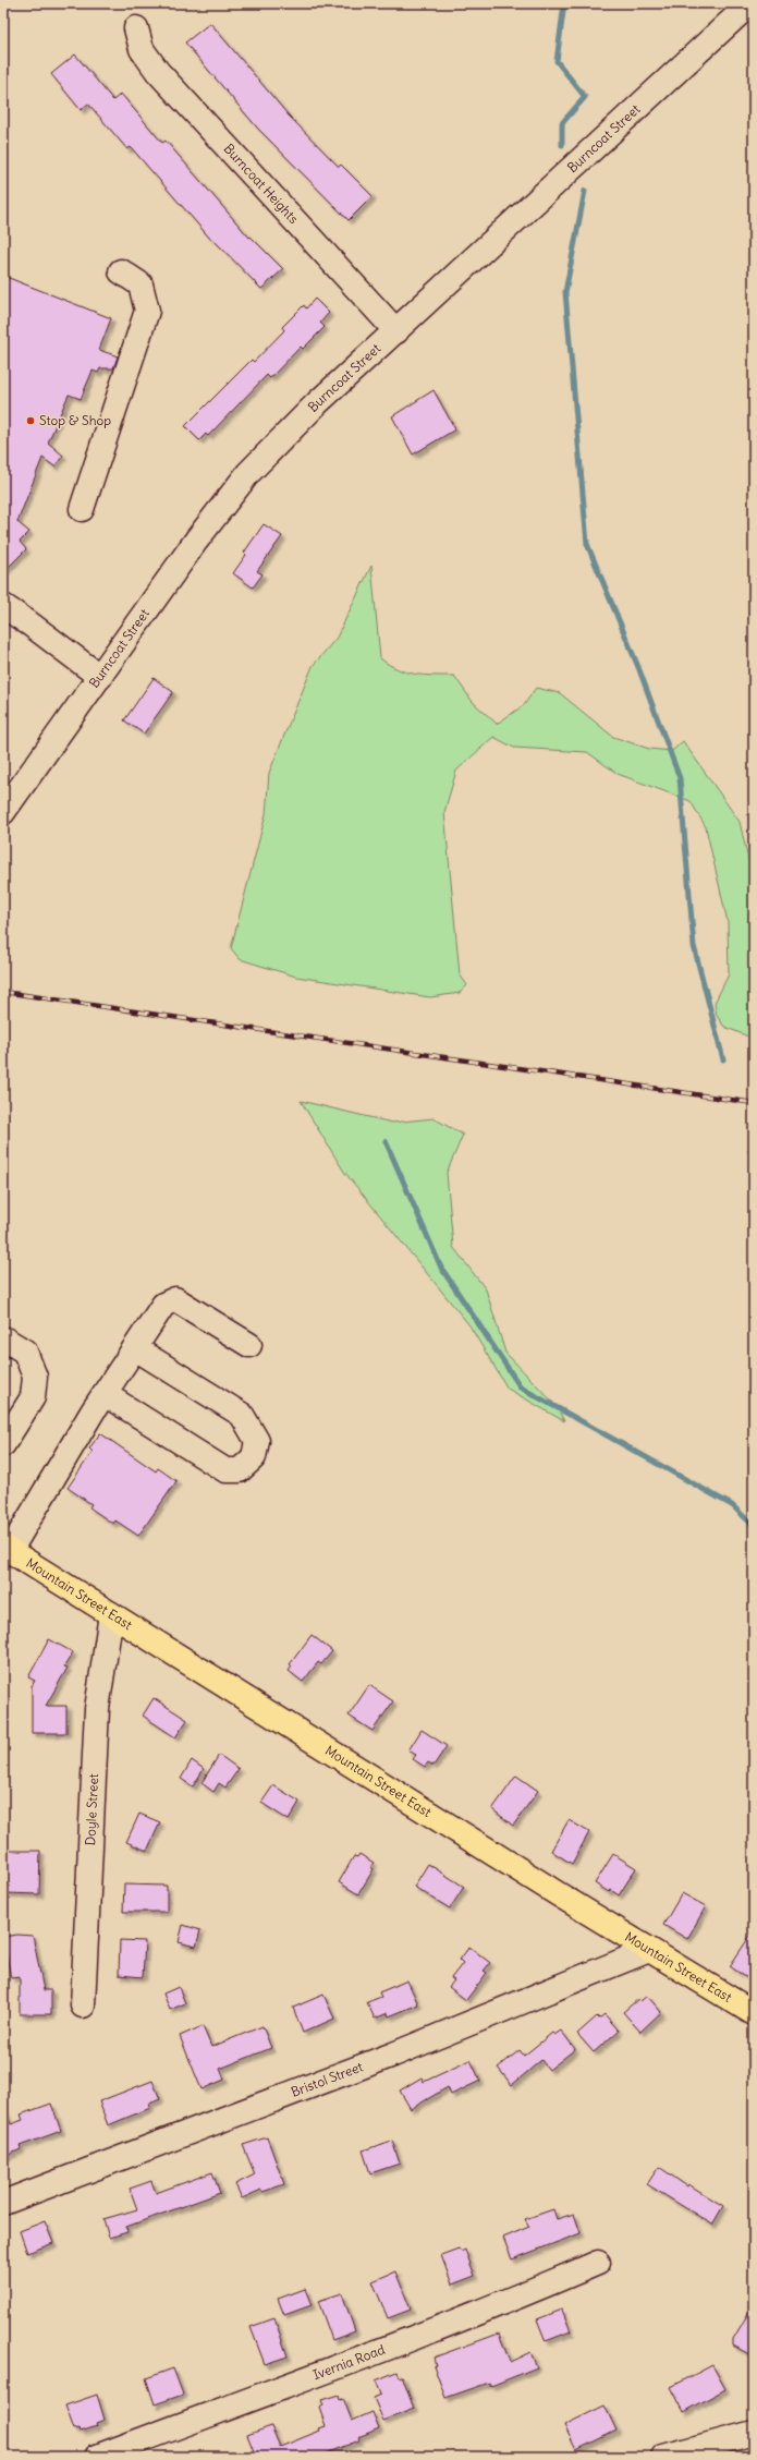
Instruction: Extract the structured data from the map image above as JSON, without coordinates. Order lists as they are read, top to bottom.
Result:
{
  "streets": {
    "main road": ["Mountain Street East"],
    "street": [
      "Burncoat Street",
      "Burncoat Heights",
      "Doyle Street",
      "Bristol Street",
      "Ivernia Road"
    ]
  },
  "crossings": [
    ["Burncoat Street", "Burncoat Heights"],
    ["Mountain Street East", "Doyle Street"],
    ["Mountain Street East", "Bristol Street"]
  ],
  "places": ["Stop & Shop"]
}
